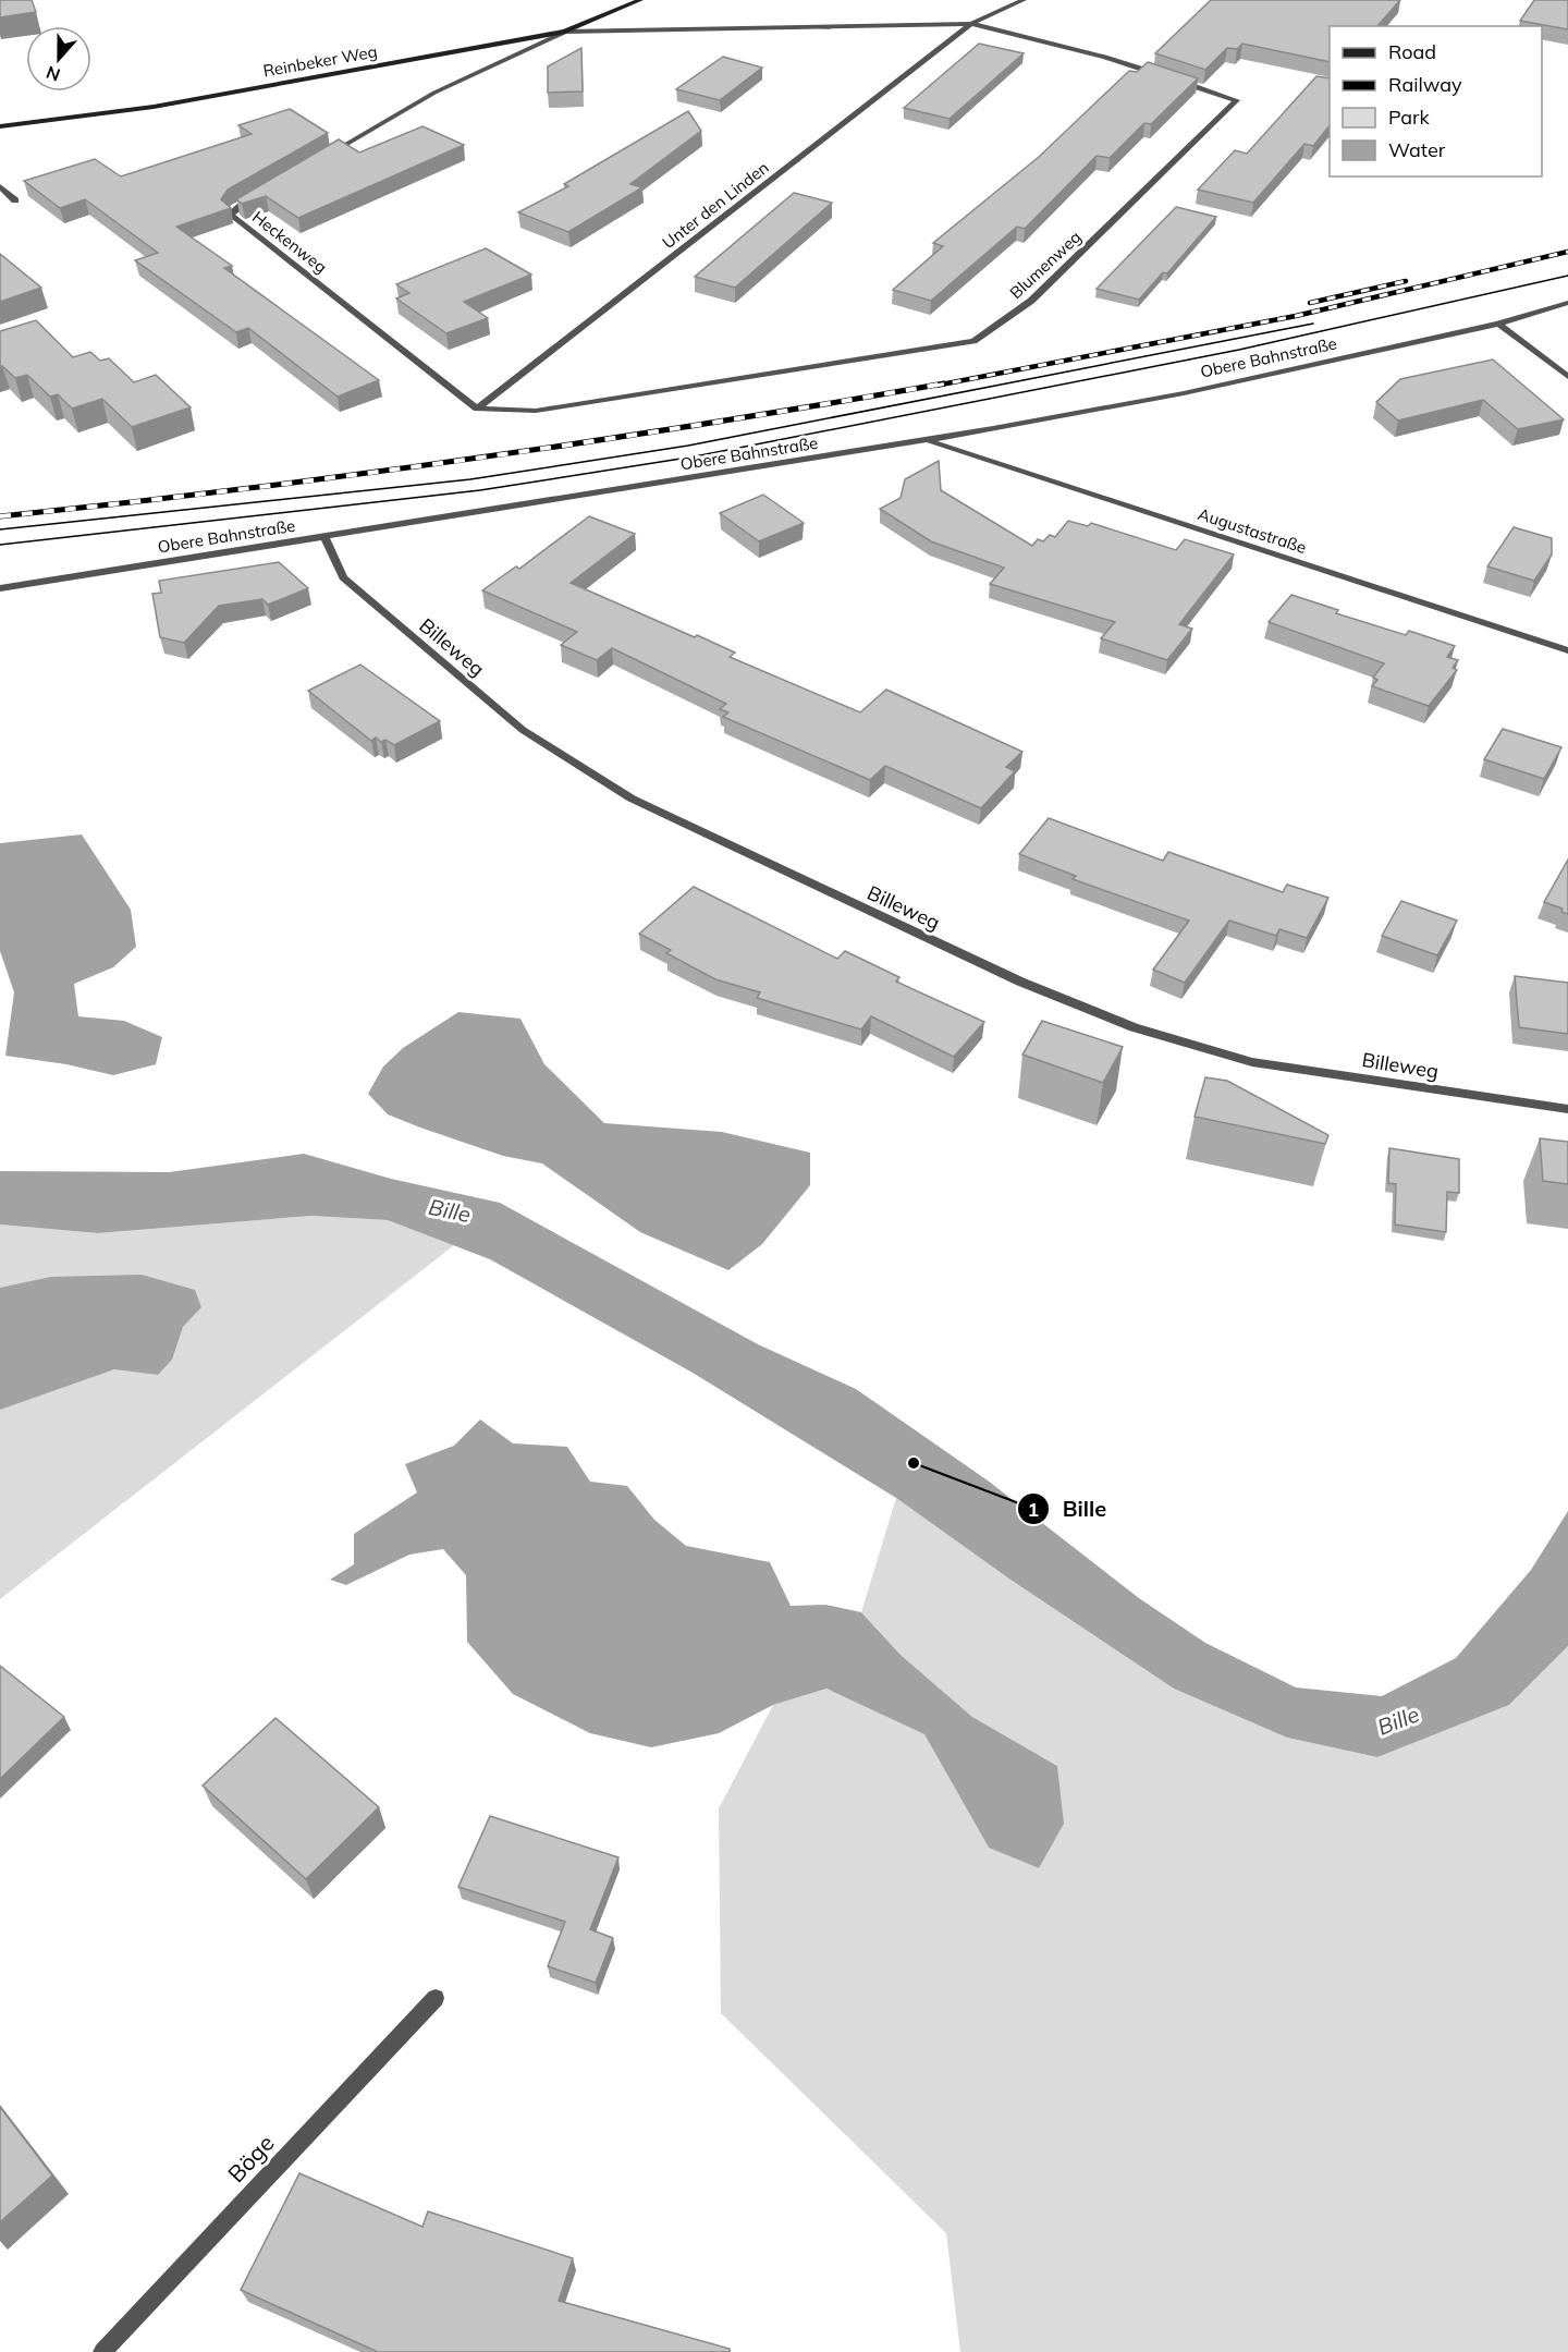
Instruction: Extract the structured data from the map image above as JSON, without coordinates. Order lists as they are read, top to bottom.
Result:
{
  "streets": {
    "main road": ["Reinbeker Weg"],
    "street": [
      "Unter den Linden",
      "Heckenweg",
      "Blumenweg",
      "Obere Bahnstraße",
      "Augustastraße",
      "Billeweg",
      "Böge"
    ]
  },
  "crossings": [
    ["Unter den Linden", "Heckenweg"],
    ["Unter den Linden", "Blumenweg"],
    ["Heckenweg", "Blumenweg"],
    ["Obere Bahnstraße", "Augustastraße"],
    ["Obere Bahnstraße", "Billeweg"]
  ],
  "water": ["Bille"],
  "places": ["Bille"],
  "legend": [
    "Road",
    "Railway",
    "Park",
    "Water"
  ],
  "north": "bottom"
}
